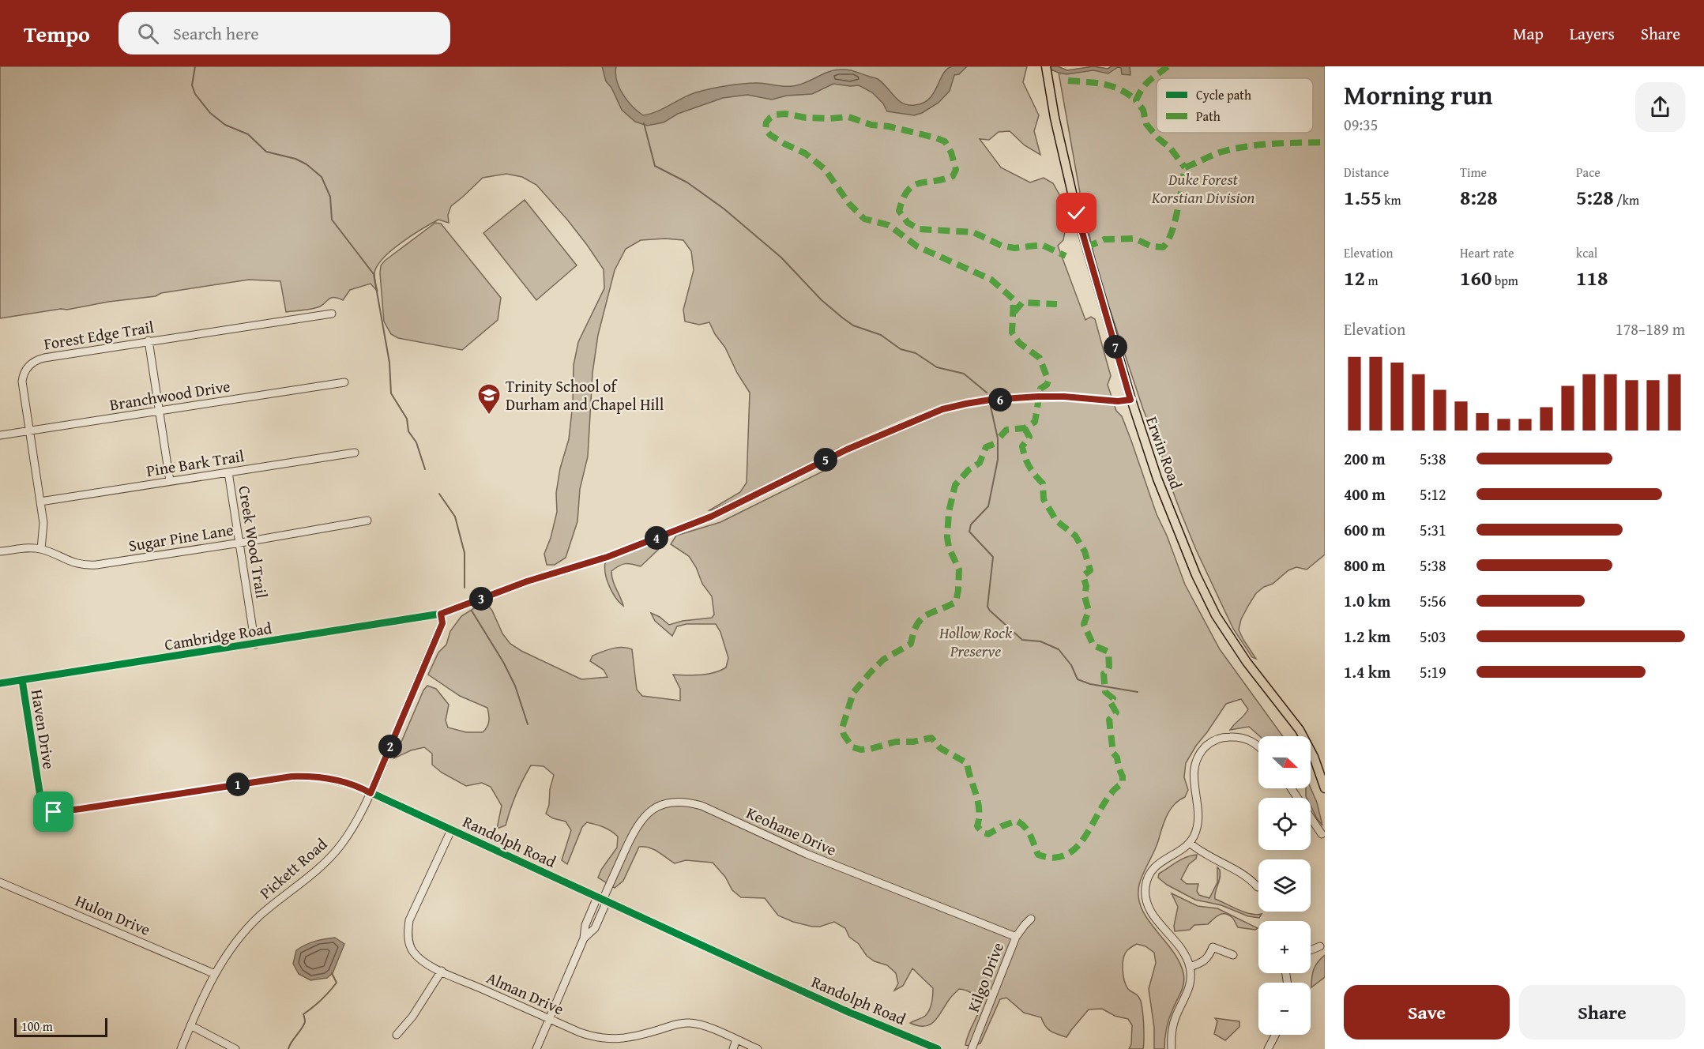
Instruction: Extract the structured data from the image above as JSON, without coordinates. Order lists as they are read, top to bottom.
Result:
{
  "streets": {
    "main road": ["Erwin Road"],
    "street": [
      "Forest Edge Trail",
      "Branchwood Drive",
      "Pine Bark Trail",
      "Sugar Pine Lane",
      "Creek Wood Trail",
      "Cambridge Road",
      "Haven Drive",
      "Keohane Drive",
      "Randolph Road",
      "Pickett Road",
      "Hulon Drive",
      "Kilgo Drive",
      "Alman Drive"
    ]
  },
  "crossings": [
    ["Forest Edge Trail", "Branchwood Drive"],
    ["Forest Edge Trail", "Pine Bark Trail"],
    ["Forest Edge Trail", "Sugar Pine Lane"],
    ["Pine Bark Trail", "Creek Wood Trail"],
    ["Sugar Pine Lane", "Creek Wood Trail"],
    ["Creek Wood Trail", "Cambridge Road"],
    ["Cambridge Road", "Haven Drive"],
    ["Cambridge Road", "Pickett Road"],
    ["Haven Drive", "Randolph Road"],
    ["Keohane Drive", "Randolph Road"],
    ["Keohane Drive", "Kilgo Drive"],
    ["Keohane Drive", "Alman Drive"],
    ["Randolph Road", "Pickett Road"],
    ["Randolph Road", "Alman Drive"],
    ["Pickett Road", "Hulon Drive"]
  ],
  "parks": ["Duke Forest Korstian Division", "Hollow Rock Preserve"],
  "places": {
    "school or university": ["Trinity School of Durham and Chapel Hill"]
  },
  "legend": ["Cycle path", "Path"],
  "scale_bar": "100 m",
  "north": "right",
  "page": {
    "header": "Tempo",
    "search": "Search here",
    "nav": ["Map", "Layers", "Share"],
    "heading": ["Morning run", "09:35"],
    "stats": [
      ["Distance", "1.55 km"],
      ["Time", "8:28"],
      ["Pace", "5:28 /km"],
      ["Elevation", "12 m"],
      ["Heart rate", "160 bpm"],
      ["kcal", "118"]
    ],
    "chart": ["Elevation", "178–189 m"],
    "pins": [
      "7",
      "6",
      "5",
      "4",
      "3",
      "2",
      "1"
    ],
    "list": [
      {
        "name": "200 m",
        "note": "5:38"
      },
      {
        "name": "400 m",
        "note": "5:12"
      },
      {
        "name": "600 m",
        "note": "5:31"
      },
      {
        "name": "800 m",
        "note": "5:38"
      },
      {
        "name": "1.0 km",
        "note": "5:56"
      },
      {
        "name": "1.2 km",
        "note": "5:03"
      },
      {
        "name": "1.4 km",
        "note": "5:19"
      }
    ],
    "map_buttons": ["+", "−"],
    "buttons": ["Save", "Share"],
    "scale": "100 m"
  }
}
